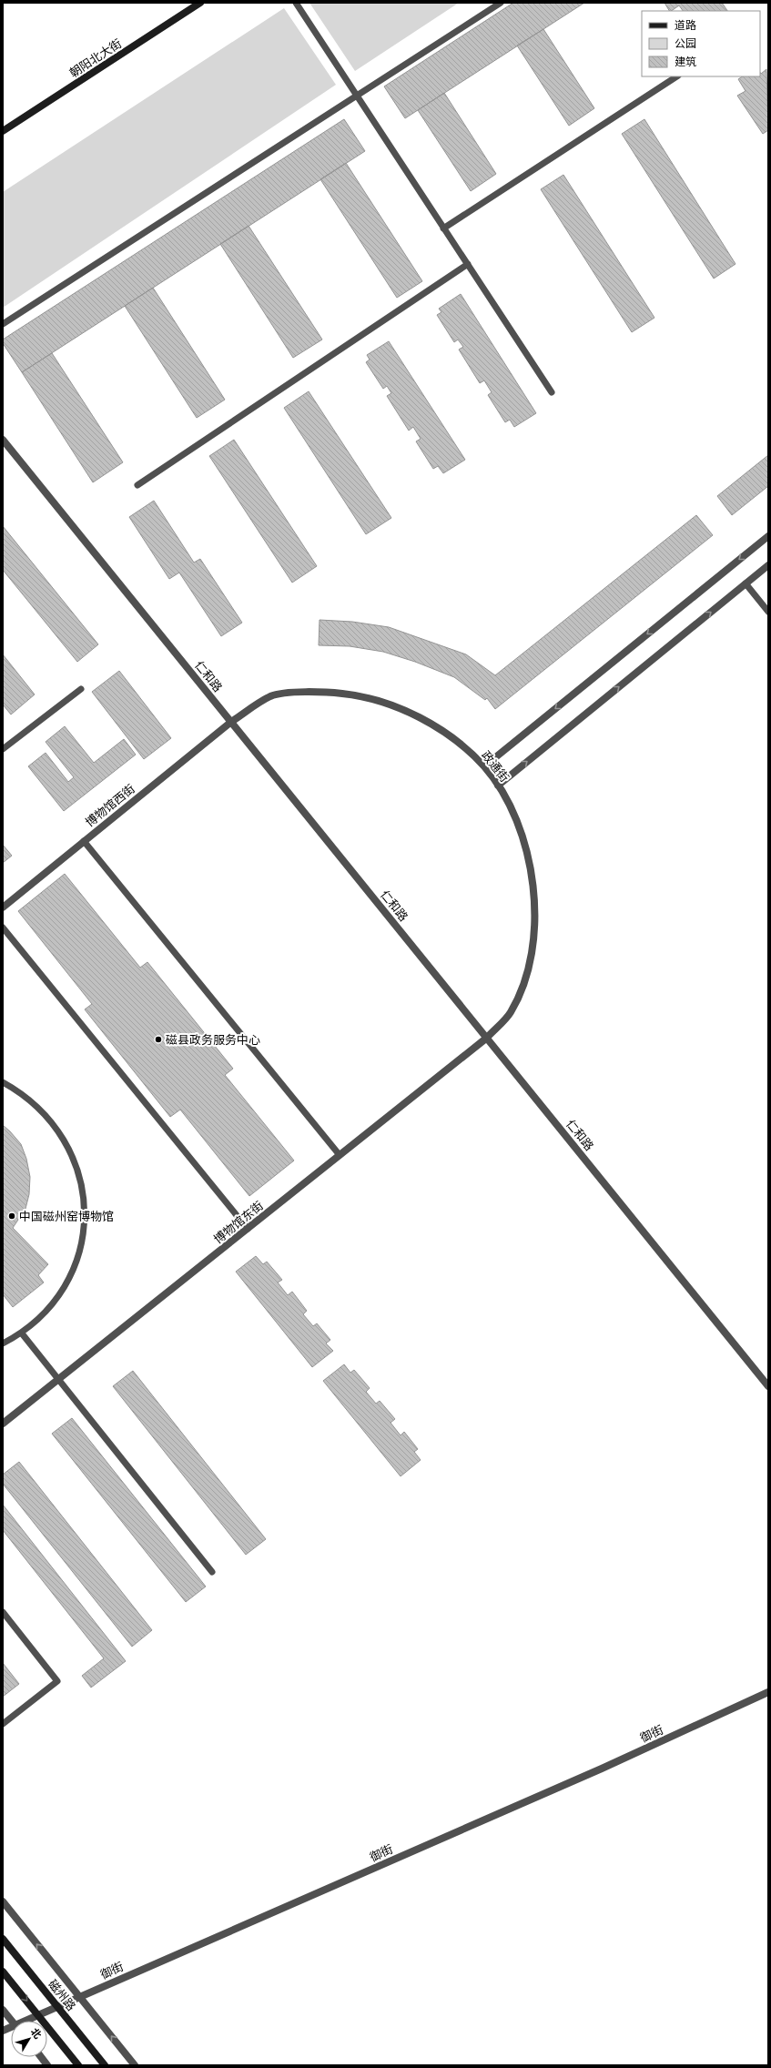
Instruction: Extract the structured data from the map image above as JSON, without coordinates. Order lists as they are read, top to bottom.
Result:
{
  "streets": {
    "main road": ["朝阳北大街", "磁州路"],
    "street": [
      "仁和路",
      "政通街",
      "博物馆西街",
      "博物馆东街",
      "御街"
    ]
  },
  "crossings": [
    ["仁和路", "政通街"],
    ["仁和路", "博物馆西街"],
    ["仁和路", "博物馆东街"],
    ["政通街", "博物馆西街"],
    ["政通街", "博物馆东街"],
    ["御街", "磁州路"]
  ],
  "places": ["磁县政务服务中心", "中国磁州窑博物馆"],
  "legend": ["道路", "公园", "建筑"],
  "north": "top right"
}
